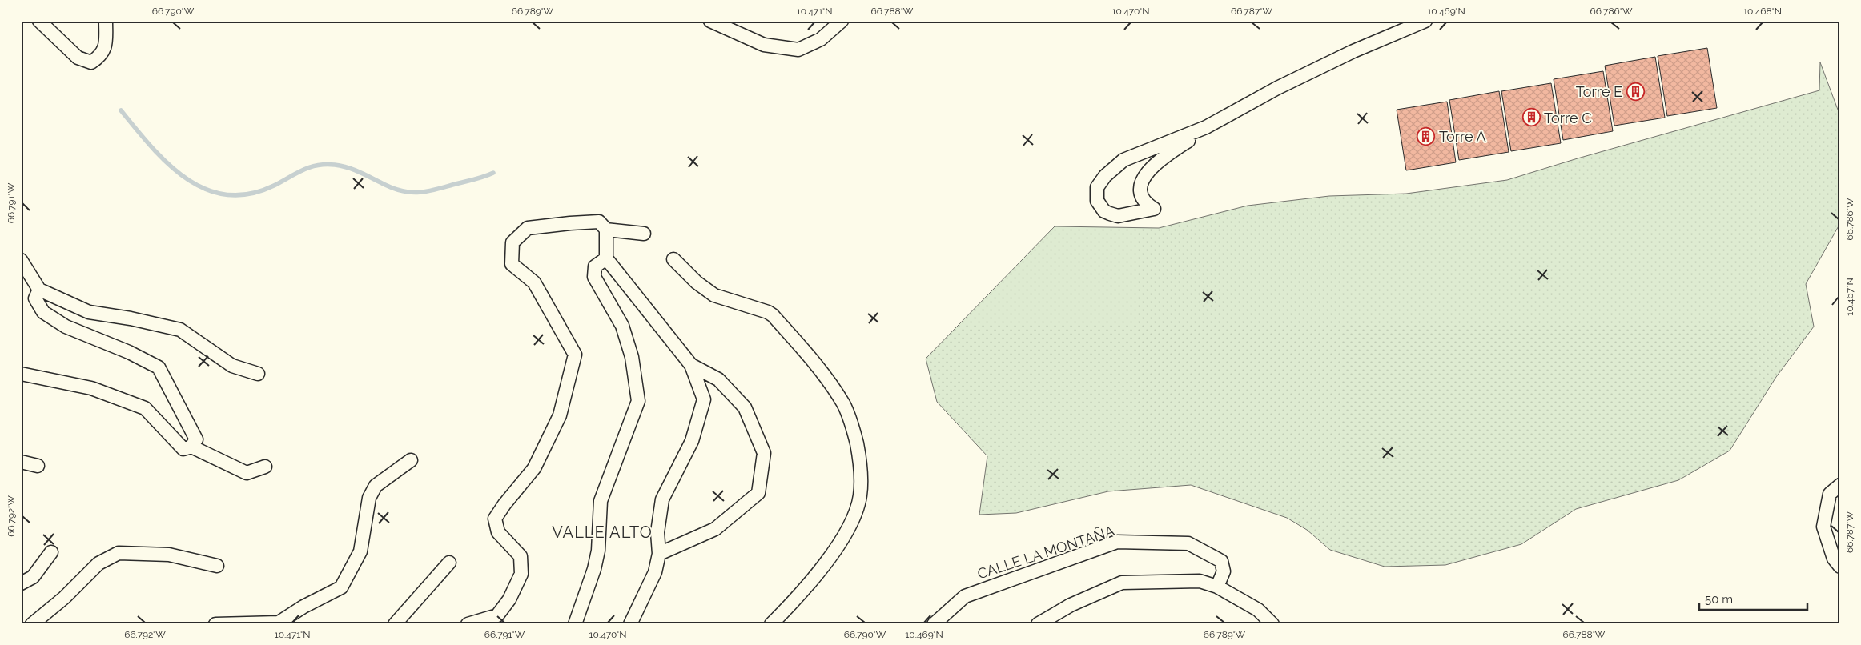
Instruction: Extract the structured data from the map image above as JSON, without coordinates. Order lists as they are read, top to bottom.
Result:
{
  "streets": {
    "street": ["CALLE LA MONTAÑA"]
  },
  "districts": ["VALLE ALTO"],
  "places": {
    "building": ["Torre E", "Torre C", "Torre A"]
  },
  "scale_bar": "50 m",
  "coordinates": [
    "66.790°W",
    "66.789°W",
    "10.471°N",
    "66.788°W",
    "10.470°N",
    "66.787°W",
    "10.469°N",
    "66.786°W",
    "10.468°N",
    "66.791°W",
    "10.467°N",
    "66.792°W"
  ]
}
